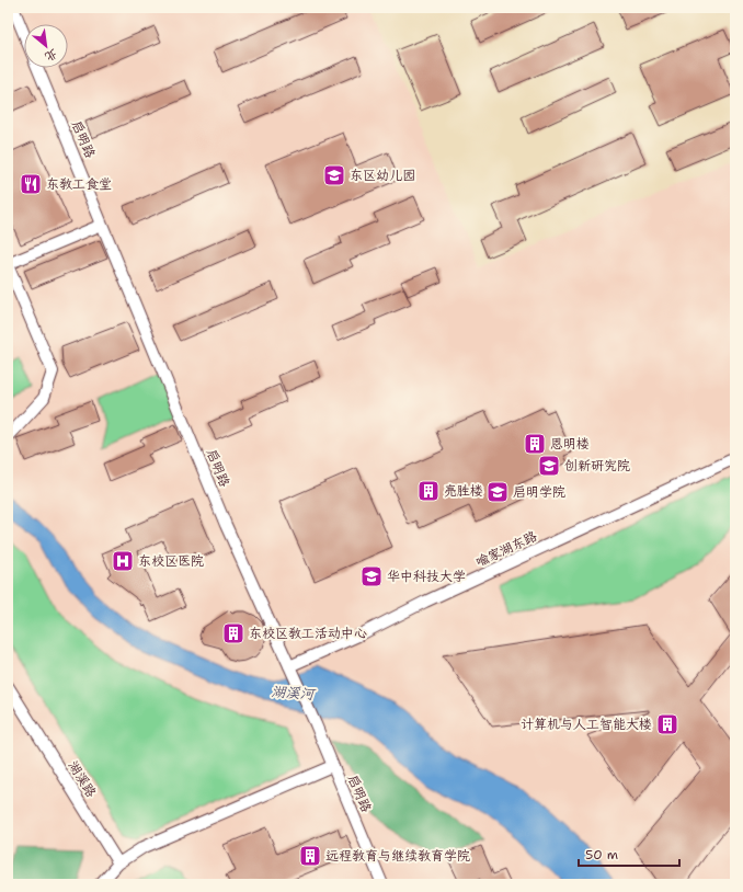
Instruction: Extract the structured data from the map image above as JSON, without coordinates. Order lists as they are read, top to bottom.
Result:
{
  "streets": {
    "street": ["启明路", "喻家湖东路", "湖溪路"]
  },
  "crossings": [
    ["启明路", "喻家湖东路"]
  ],
  "water": ["湖溪河"],
  "places": {
    "school or university": [
      "东区幼儿园",
      "创新研究院",
      "启明学院",
      "华中科技大学"
    ],
    "restaurant": ["东教工食堂"],
    "building": [
      "恩明楼",
      "亮胜楼",
      "东校区教工活动中心",
      "计算机与人工智能大楼",
      "远程教育与继续教育学院"
    ],
    "hospital": ["东校区医院"]
  },
  "scale_bar": "50 m",
  "north": "bottom right"
}
